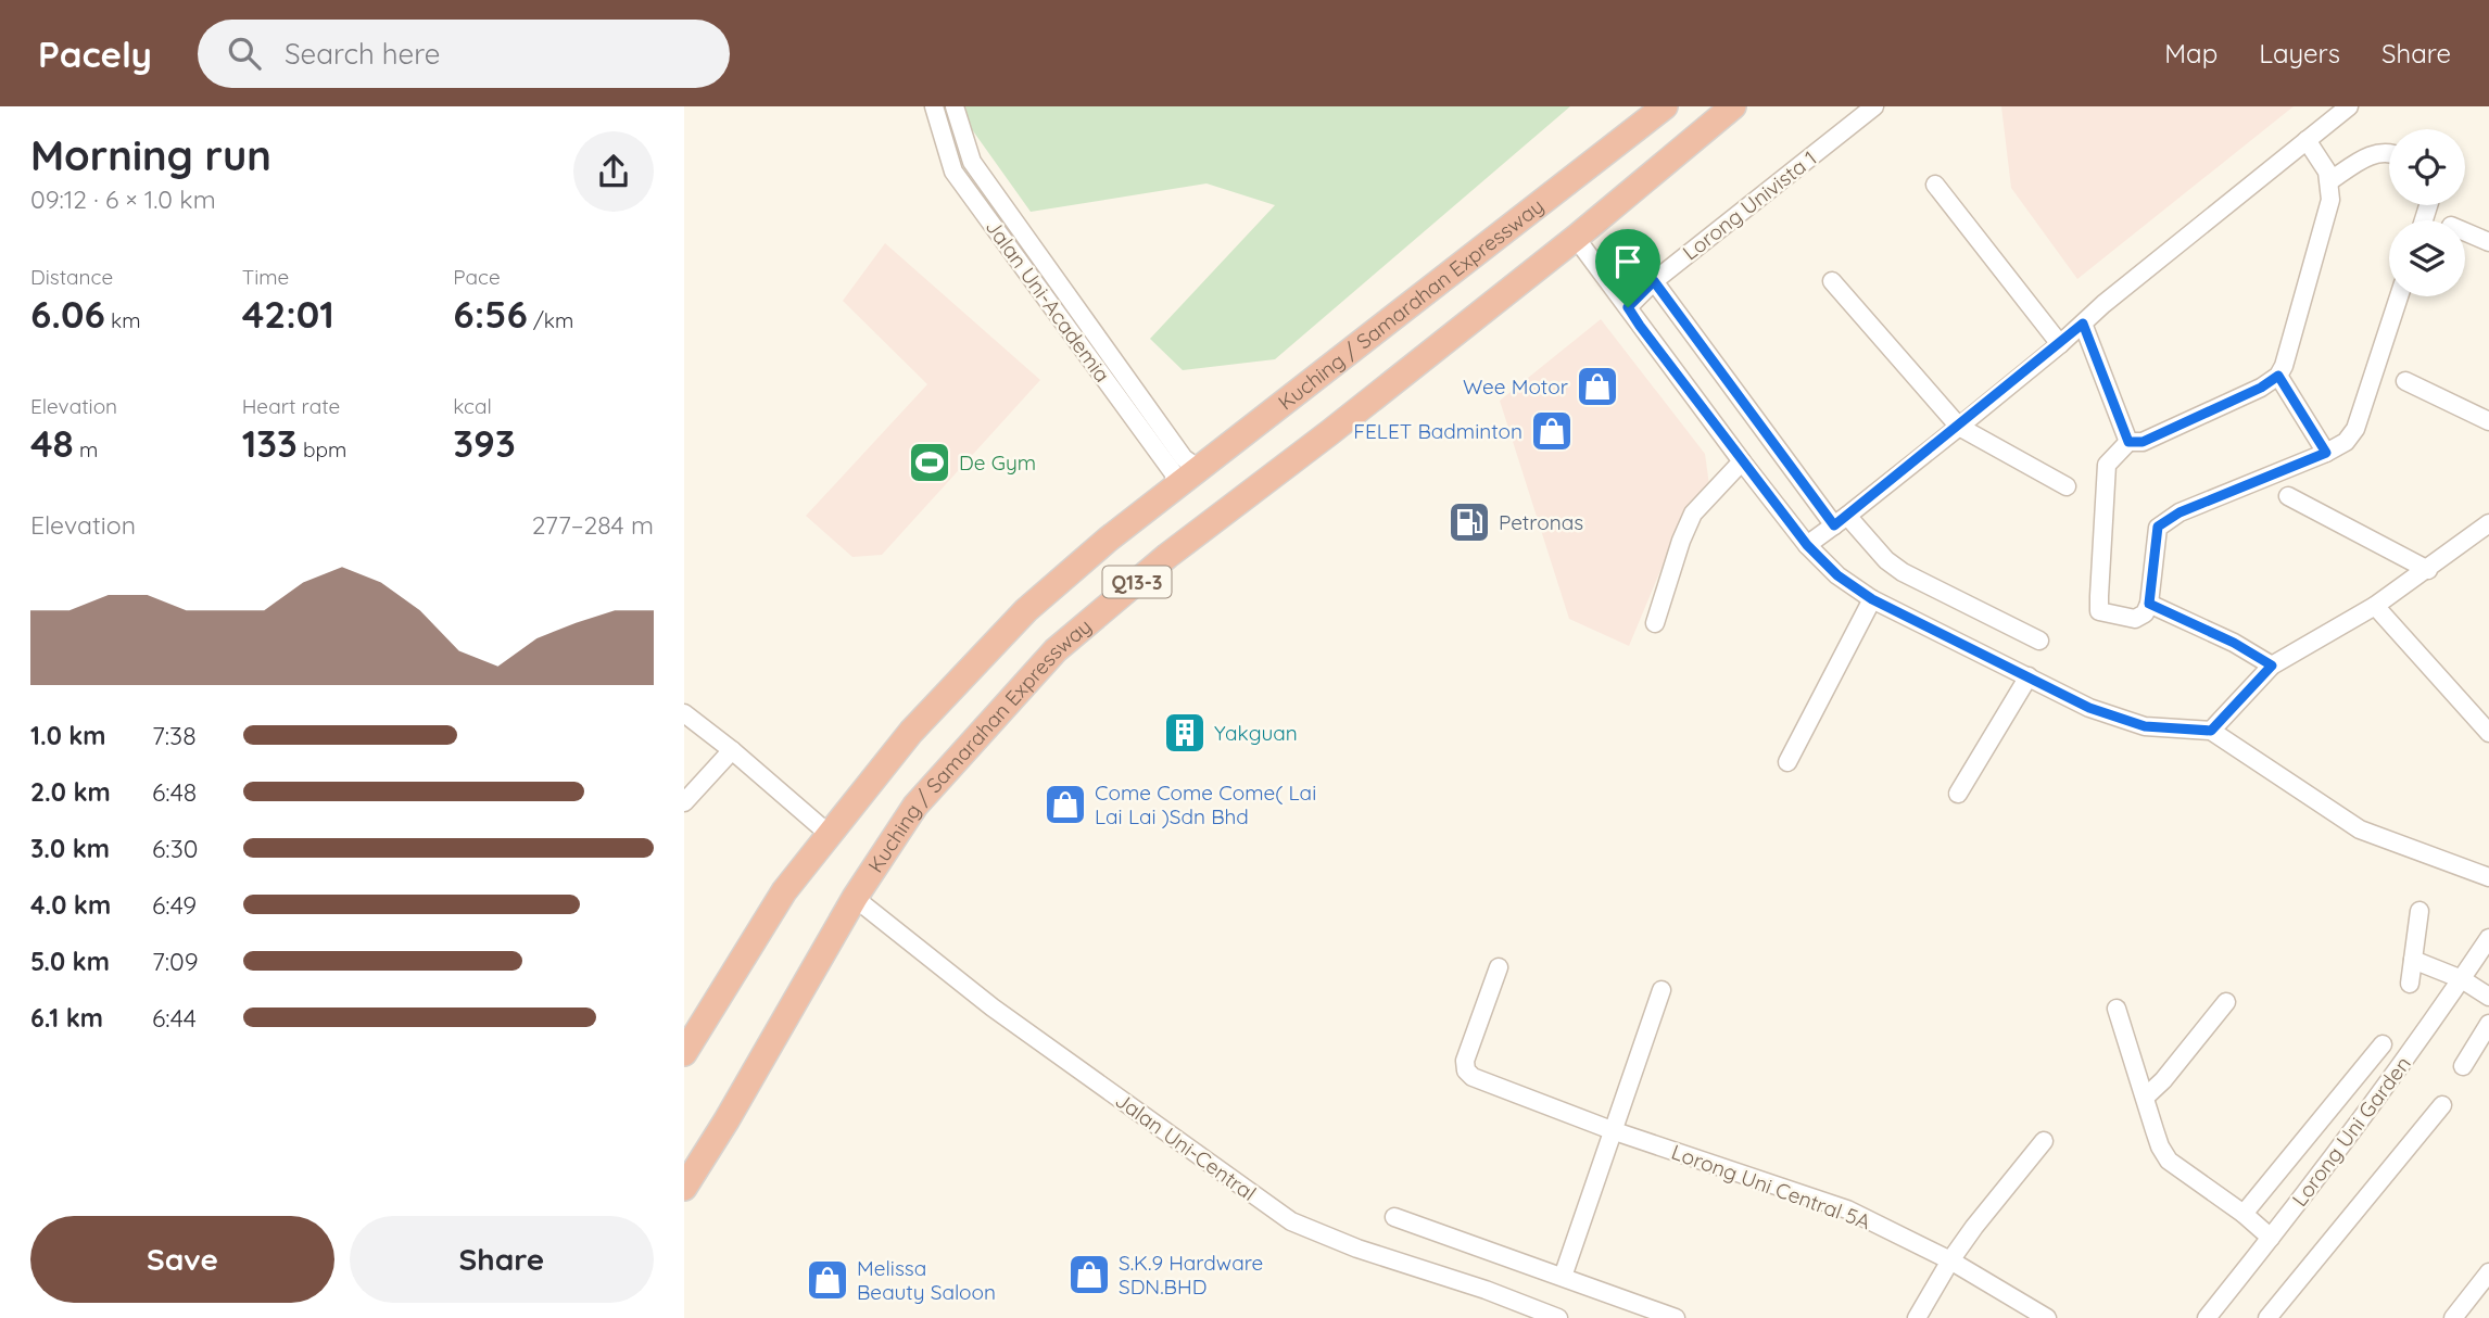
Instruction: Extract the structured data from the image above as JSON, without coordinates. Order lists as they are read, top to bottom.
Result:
{
  "streets": {
    "highway": ["Kuching / Samarahan Expressway", "Q13-3"],
    "street": [
      "Lorong Univista 1",
      "Jalan Uni-Academia",
      "Lorong Uni Garden",
      "Jalan Uni-Central",
      "Lorong Uni Central 5A"
    ]
  },
  "crossings": [
    ["Jalan Uni-Academia", "Kuching / Samarahan Expressway"],
    ["Kuching / Samarahan Expressway", "Jalan Uni-Central"]
  ],
  "places": {
    "shop": [
      "Wee Motor",
      "FELET Badminton",
      "Come Come Come( Lai Lai Lai )Sdn Bhd",
      "S.K.9 Hardware SDN.BHD",
      "Melissa Beauty Saloon"
    ],
    "sports": ["De Gym"],
    "fuel station": ["Petronas"],
    "building": ["Yakguan"]
  },
  "page": {
    "header": "Pacely",
    "search": "Search here",
    "nav": ["Map", "Layers", "Share"],
    "heading": ["Morning run", "09:12 · 6 × 1.0 km"],
    "stats": [
      ["Distance", "6.06 km"],
      ["Time", "42:01"],
      ["Pace", "6:56 /km"],
      ["Elevation", "48 m"],
      ["Heart rate", "133 bpm"],
      ["kcal", "393"]
    ],
    "chart": ["Elevation", "277–284 m"],
    "list": [
      {
        "name": "1.0 km",
        "note": "7:38"
      },
      {
        "name": "2.0 km",
        "note": "6:48"
      },
      {
        "name": "3.0 km",
        "note": "6:30"
      },
      {
        "name": "4.0 km",
        "note": "6:49"
      },
      {
        "name": "5.0 km",
        "note": "7:09"
      },
      {
        "name": "6.1 km",
        "note": "6:44"
      }
    ],
    "buttons": ["Save", "Share"]
  }
}
